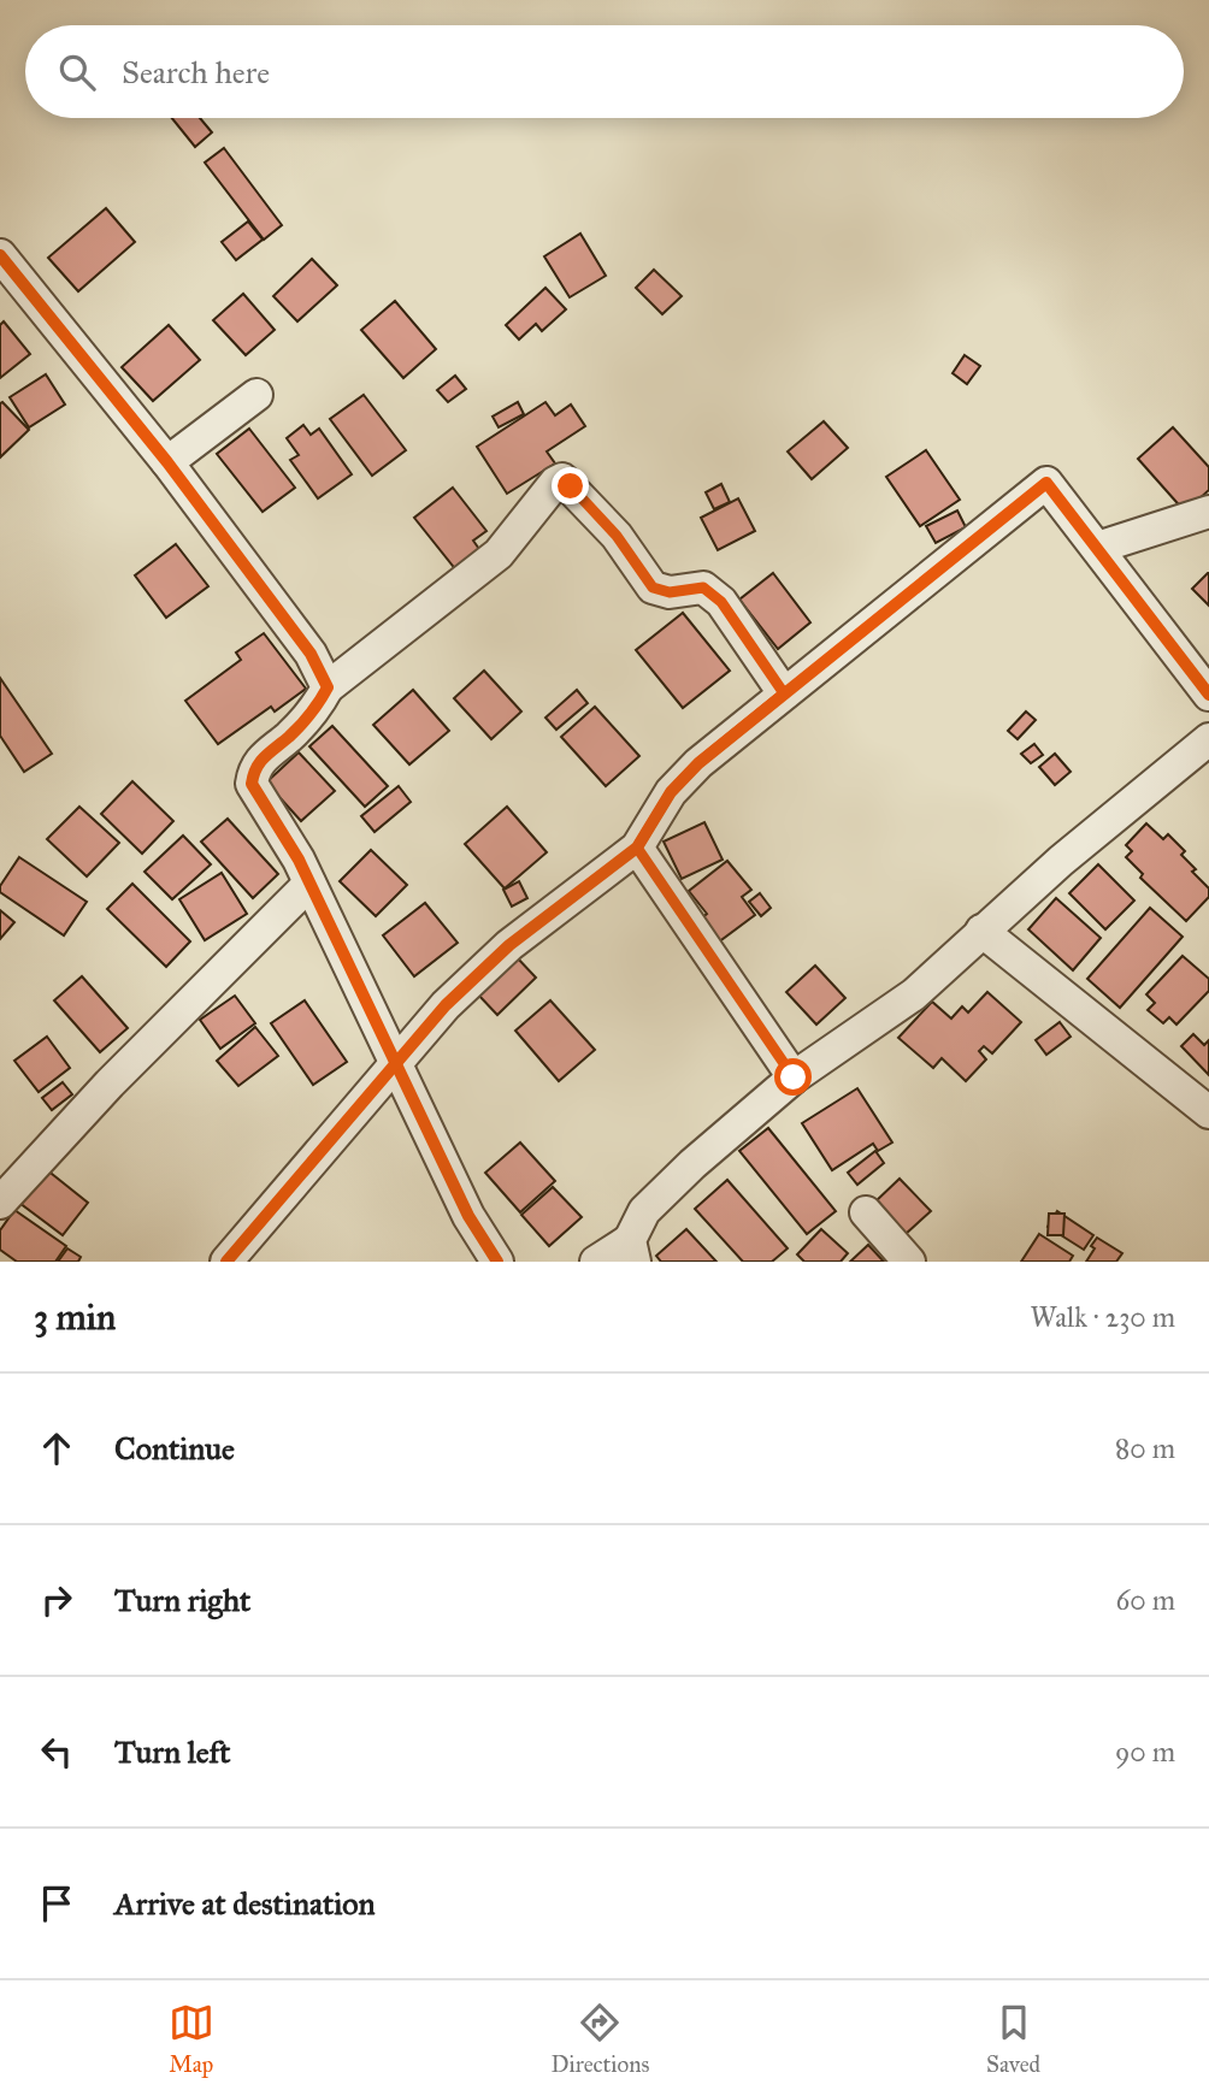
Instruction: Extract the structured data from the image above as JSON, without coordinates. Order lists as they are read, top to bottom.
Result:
{
  "page": {
    "search": "Search here",
    "heading": ["3 min", "Walk · 230 m"],
    "list": [
      ["Continue", "80 m"],
      ["Turn right", "60 m"],
      ["Turn left", "90 m"],
      "Arrive at destination"
    ],
    "nav": ["Map", "Directions", "Saved"]
  }
}
